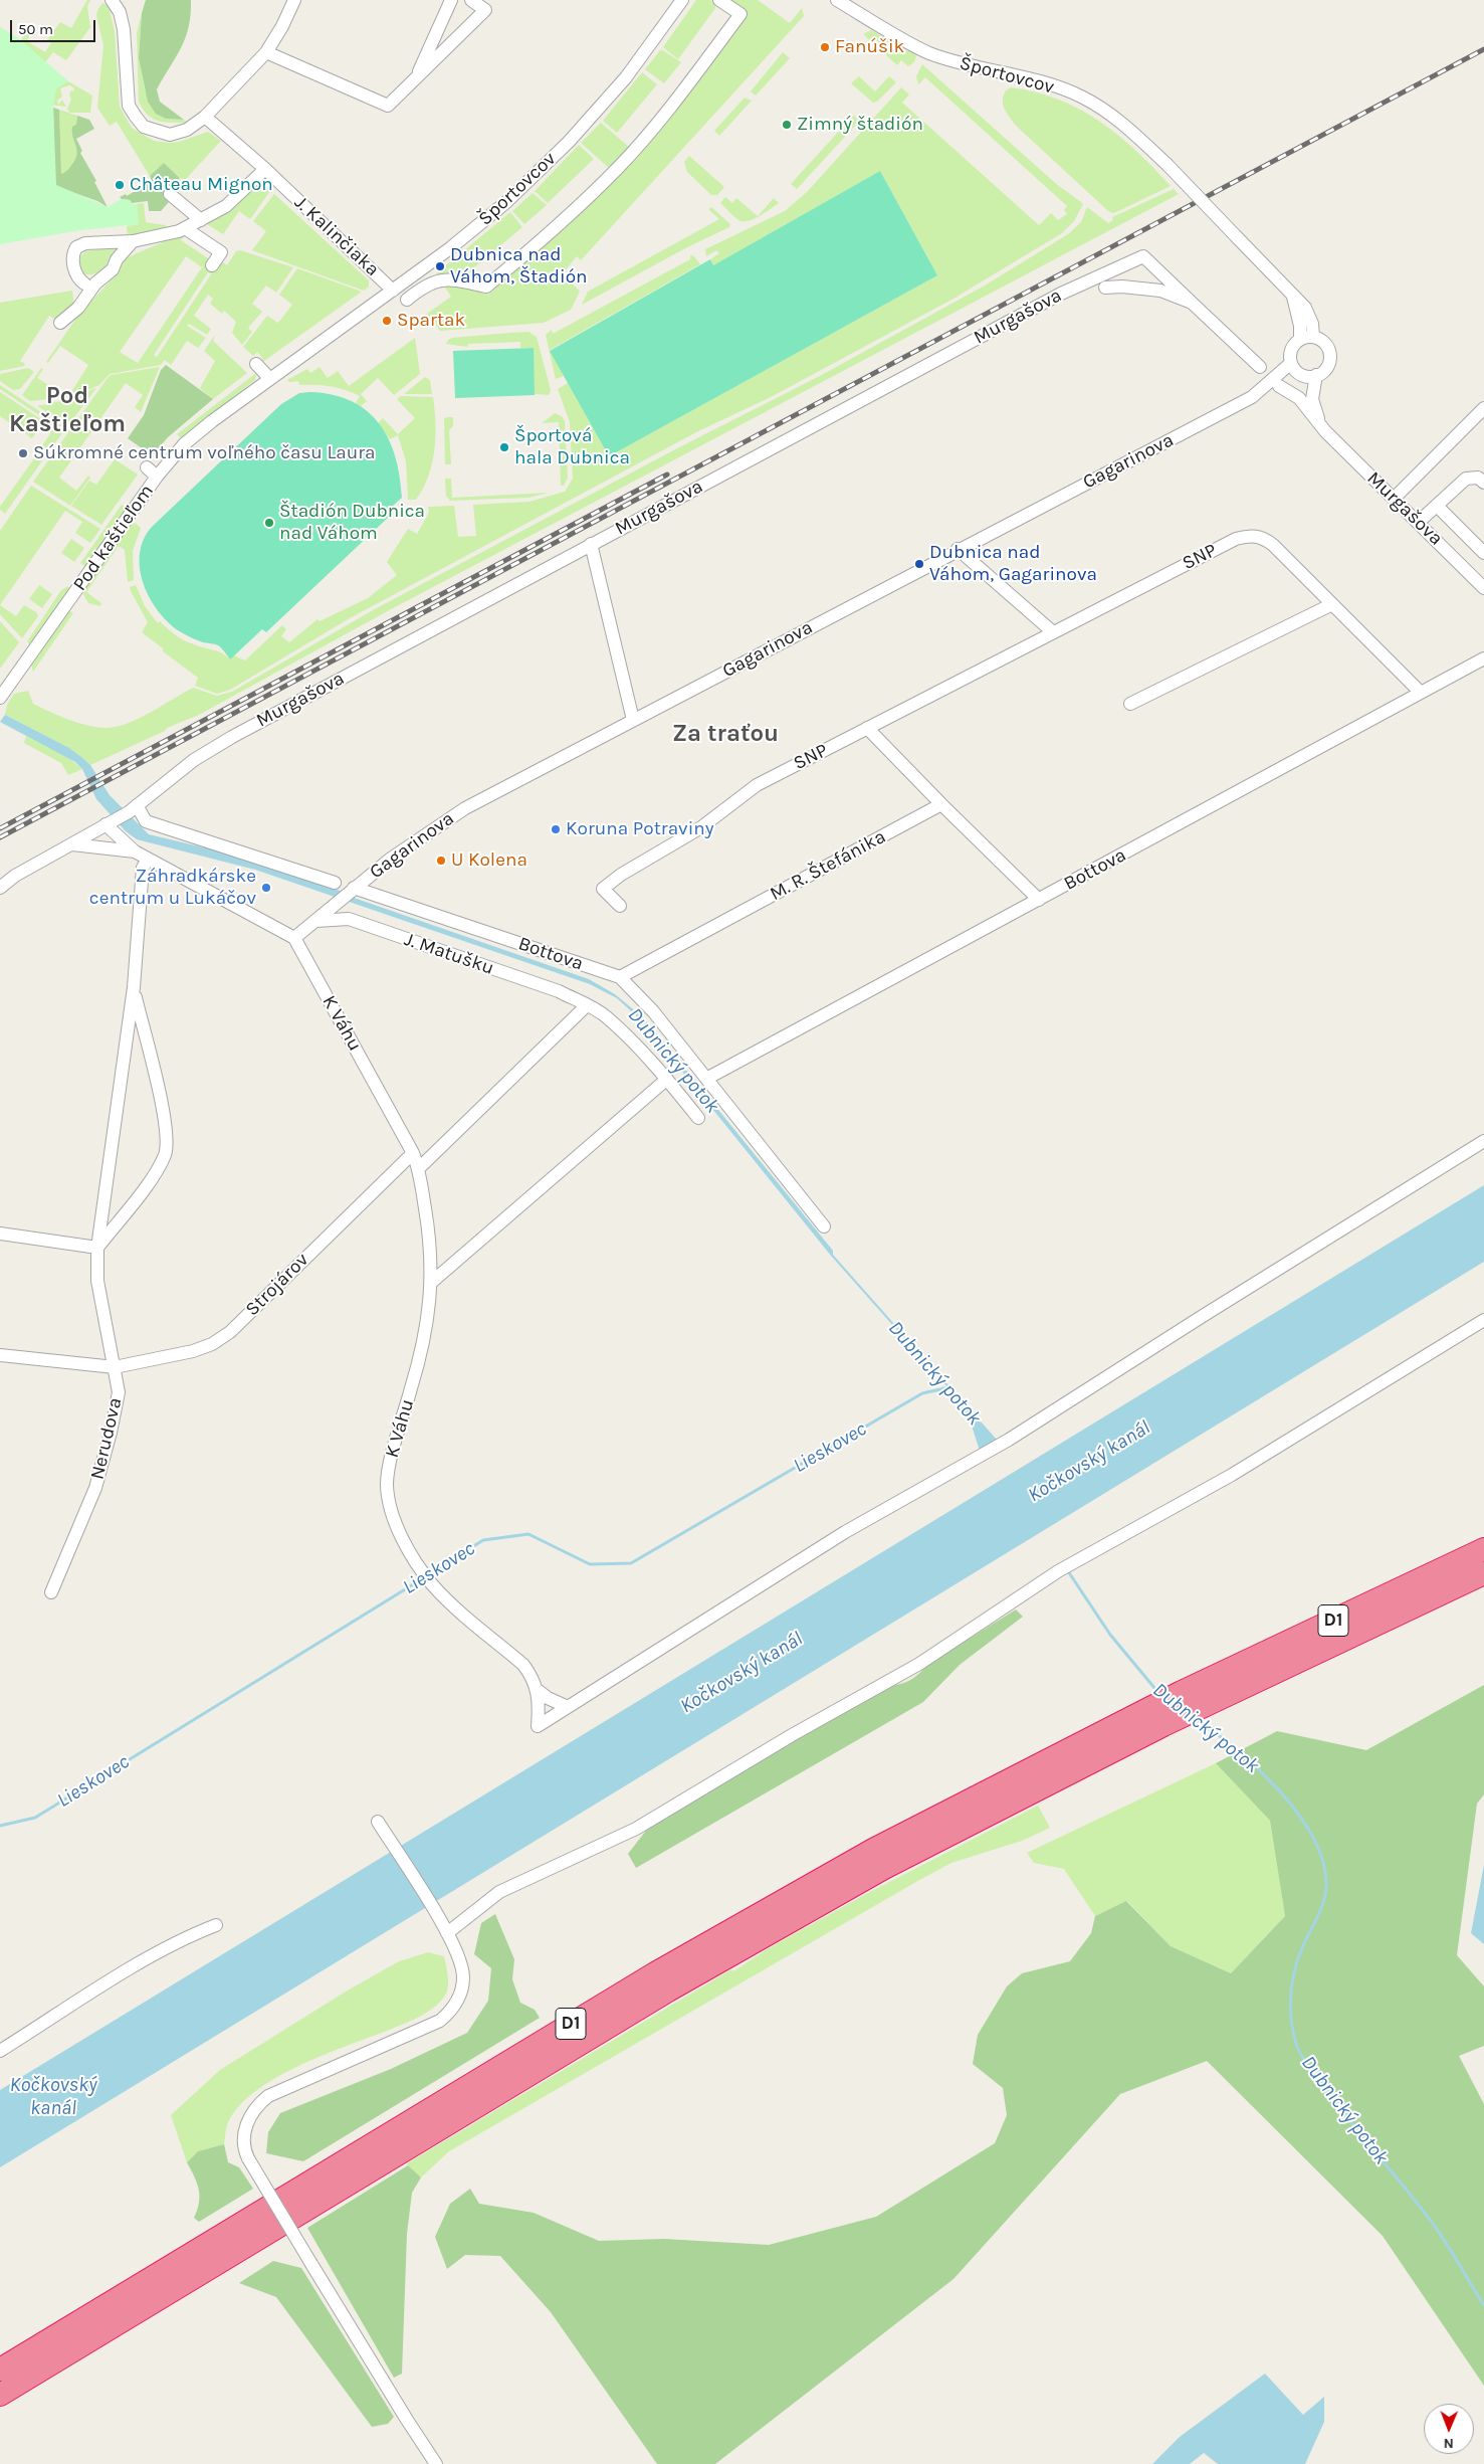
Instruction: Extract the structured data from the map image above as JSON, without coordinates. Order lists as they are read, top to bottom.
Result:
{
  "streets": {
    "highway": ["D1"],
    "street": [
      "Športovcov",
      "J. Kalinčiaka",
      "Murgašova",
      "Gagarinova",
      "Pod kaštieľom",
      "SNP",
      "M. R. Štefánika",
      "Bottova",
      "J. Matušku",
      "K Váhu",
      "Strojárov",
      "Nerudova"
    ]
  },
  "crossings": [
    ["Športovcov", "J. Kalinčiaka"],
    ["Športovcov", "Murgašova"],
    ["Športovcov", "Gagarinova"],
    ["Športovcov", "Pod kaštieľom"],
    ["Murgašova", "Gagarinova"],
    ["Gagarinova", "Bottova"],
    ["Gagarinova", "J. Matušku"],
    ["Gagarinova", "K Váhu"],
    ["SNP", "Bottova"],
    ["M. R. Štefánika", "Bottova"],
    ["K Váhu", "Strojárov"],
    ["Strojárov", "Nerudova"]
  ],
  "districts": ["Pod Kaštieľom", "Za traťou"],
  "water": ["Dubnický potok", "Lieskovec", "Kočkovský kanál"],
  "places": [
    "Fanúšik",
    "Zimný štadión",
    "Château Mignon",
    "Dubnica nad Váhom, Štadión",
    "Spartak",
    "Športová hala Dubnica",
    "Súkromné centrum voľného času Laura",
    "Štadión Dubnica nad Váhom",
    "Dubnica nad Váhom, Gagarinova",
    "Koruna Potraviny",
    "U Kolena",
    "Záhradkárske centrum u Lukáčov"
  ],
  "scale_bar": "50 m",
  "north": "bottom"
}
